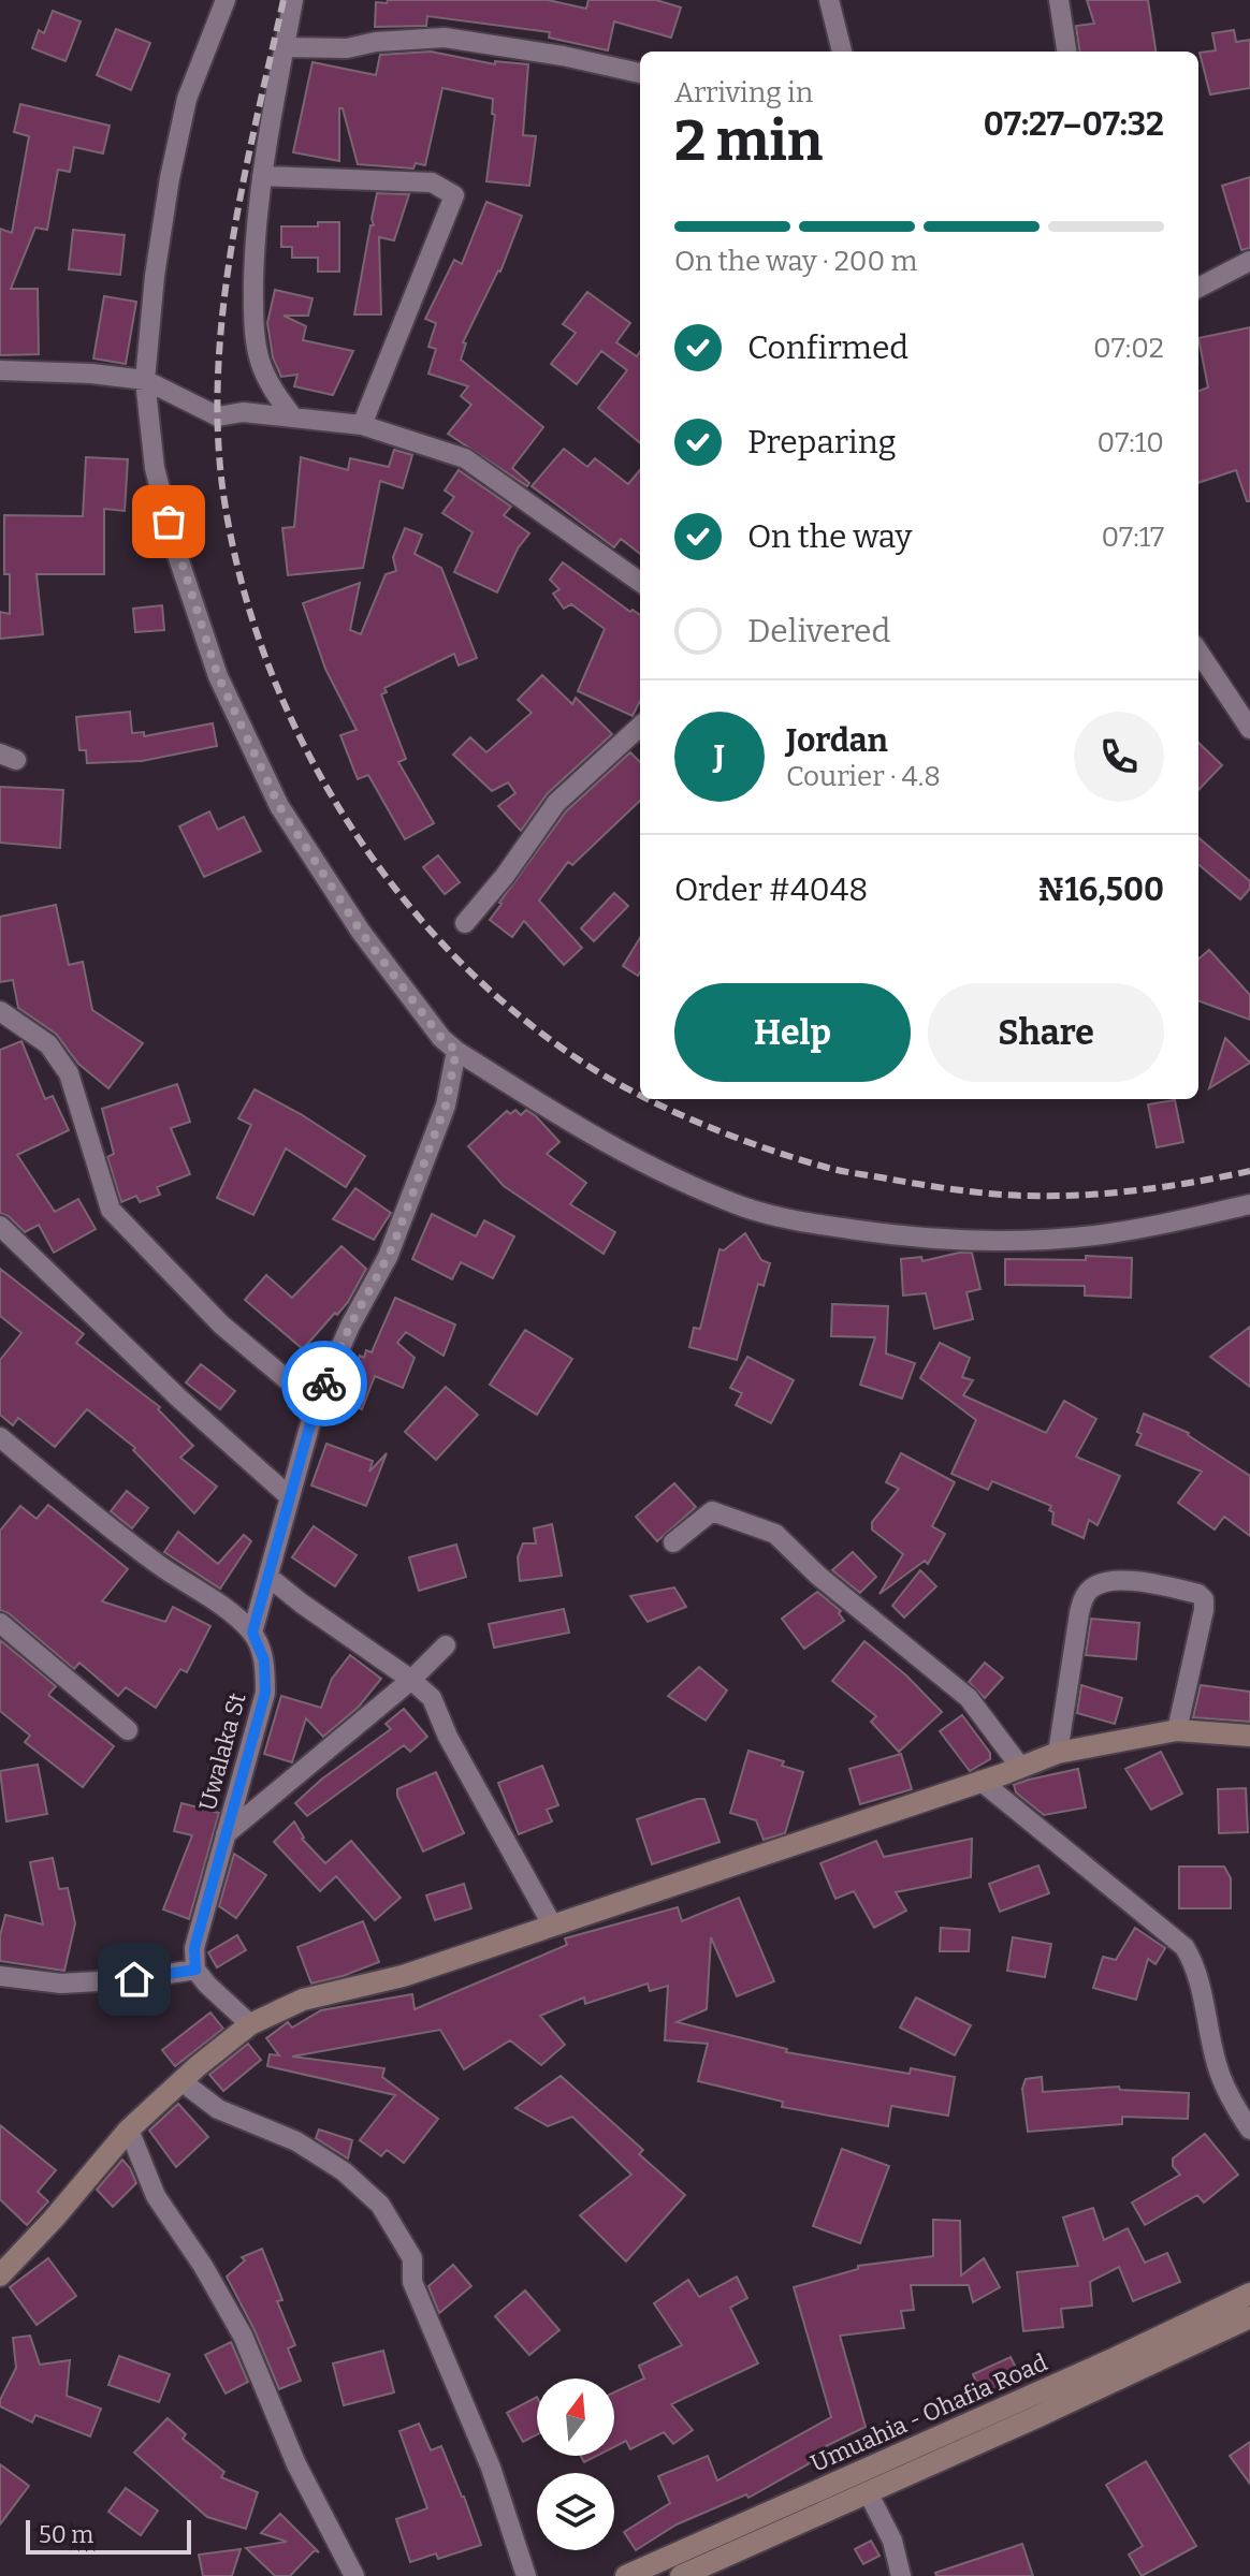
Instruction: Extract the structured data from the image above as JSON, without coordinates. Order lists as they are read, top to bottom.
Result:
{
  "streets": {
    "street": ["Uwalaka St", "Umuahia - Ohafia Road"]
  },
  "scale_bar": "50 m",
  "north": "top",
  "page": {
    "heading": ["2 min", "Arriving in", "07:27–07:32"],
    "panel": [
      "Jordan",
      "Courier · 4.8",
      "Order #4048",
      "₦16,500"
    ],
    "bar": "On the way · 200 m",
    "list": [
      ["Confirmed", "07:02"],
      ["Preparing", "07:10"],
      ["On the way", "07:17"],
      "Delivered"
    ],
    "round": "J",
    "buttons": ["Help", "Share"],
    "scale": "50 m"
  }
}
